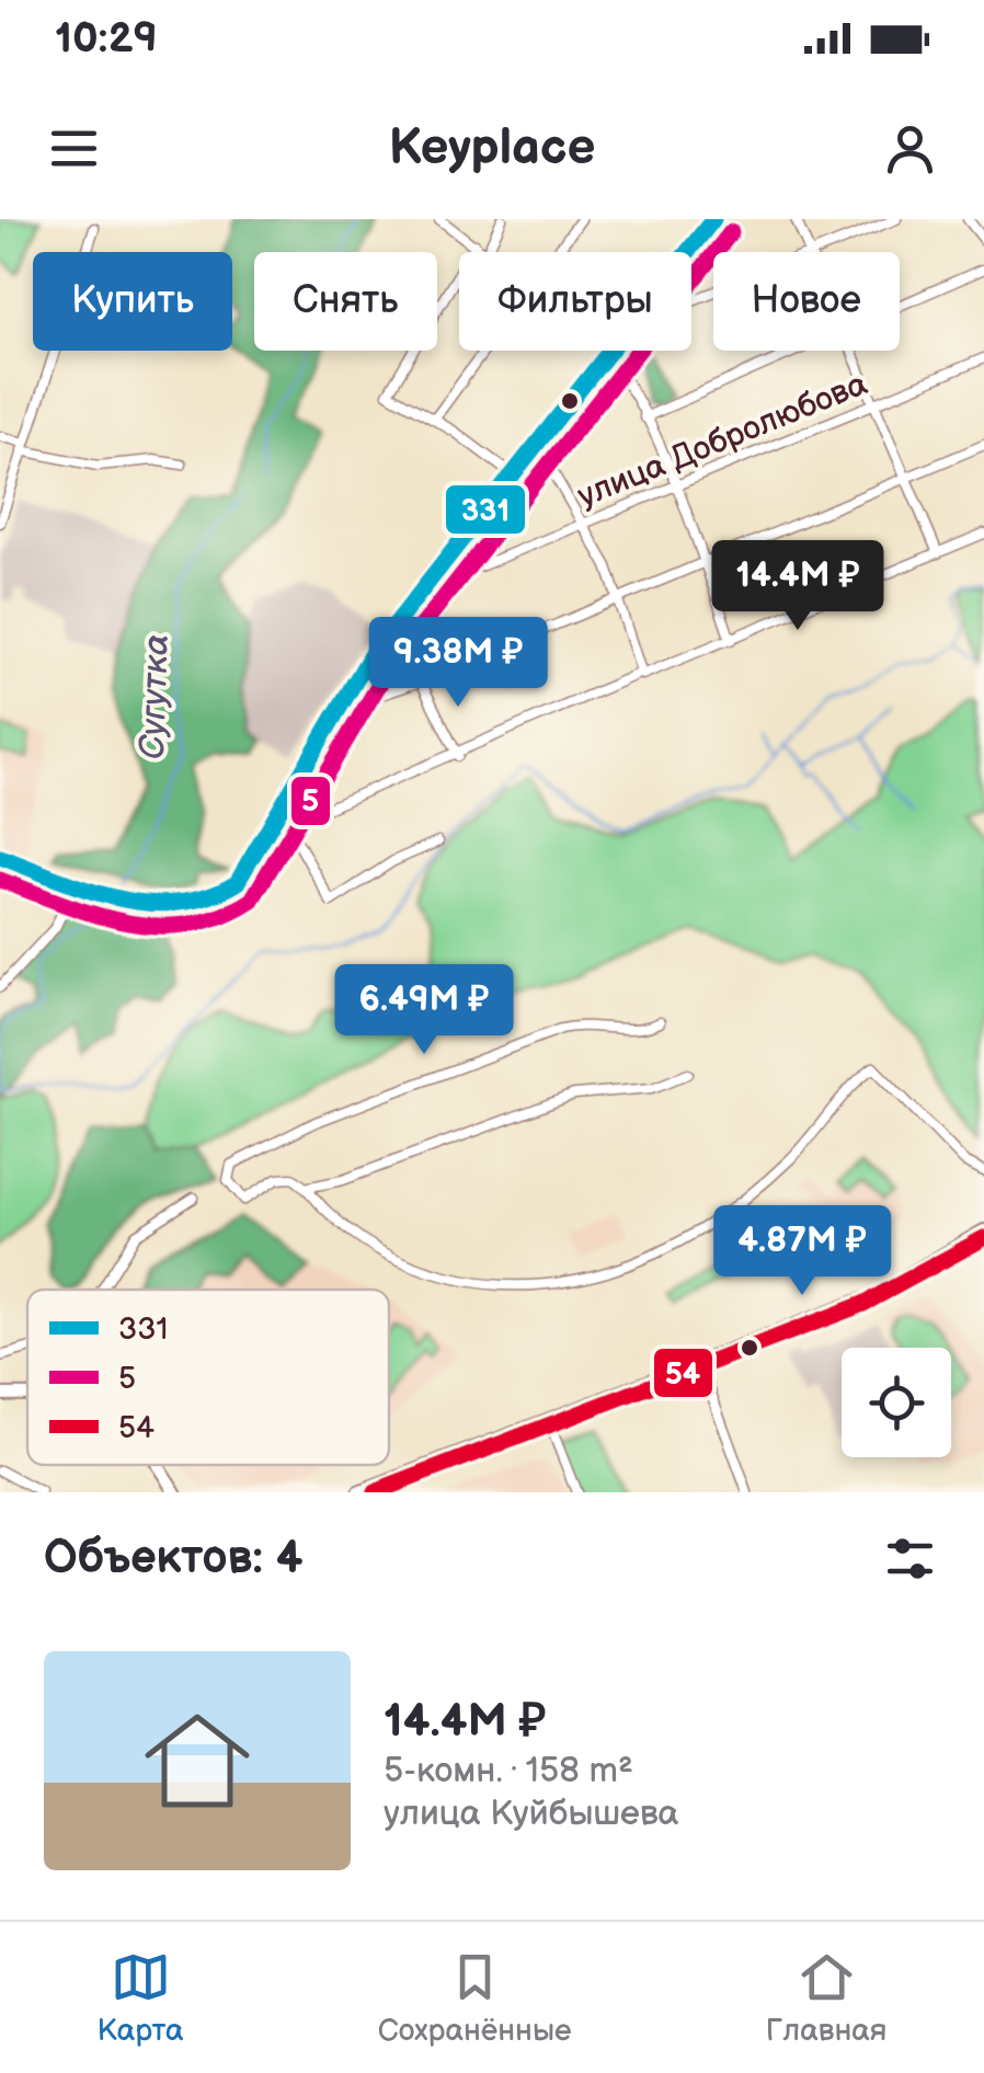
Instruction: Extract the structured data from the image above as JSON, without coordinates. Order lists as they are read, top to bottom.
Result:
{
  "streets": {
    "street": ["улица Добролюбова"]
  },
  "water": ["Сугутка"],
  "lines": ["transit line 331", "transit line 5", "transit line 54"],
  "legend": ["331", "5", "54"],
  "page": {
    "status": "10:29",
    "header": "Keyplace",
    "chip": [
      "Купить",
      "Снять",
      "Фильтры",
      "Новое"
    ],
    "price": [
      "14.4M ₽",
      "9.38M ₽",
      "6.49M ₽",
      "4.87M ₽"
    ],
    "heading": "Объектов: 4",
    "list": [
      {
        "name": "14.4M ₽",
        "note": "5-комн. · 158 m² · улица Куйбышева"
      }
    ],
    "tabs": ["Карта", "Сохранённые", "Главная"]
  }
}
